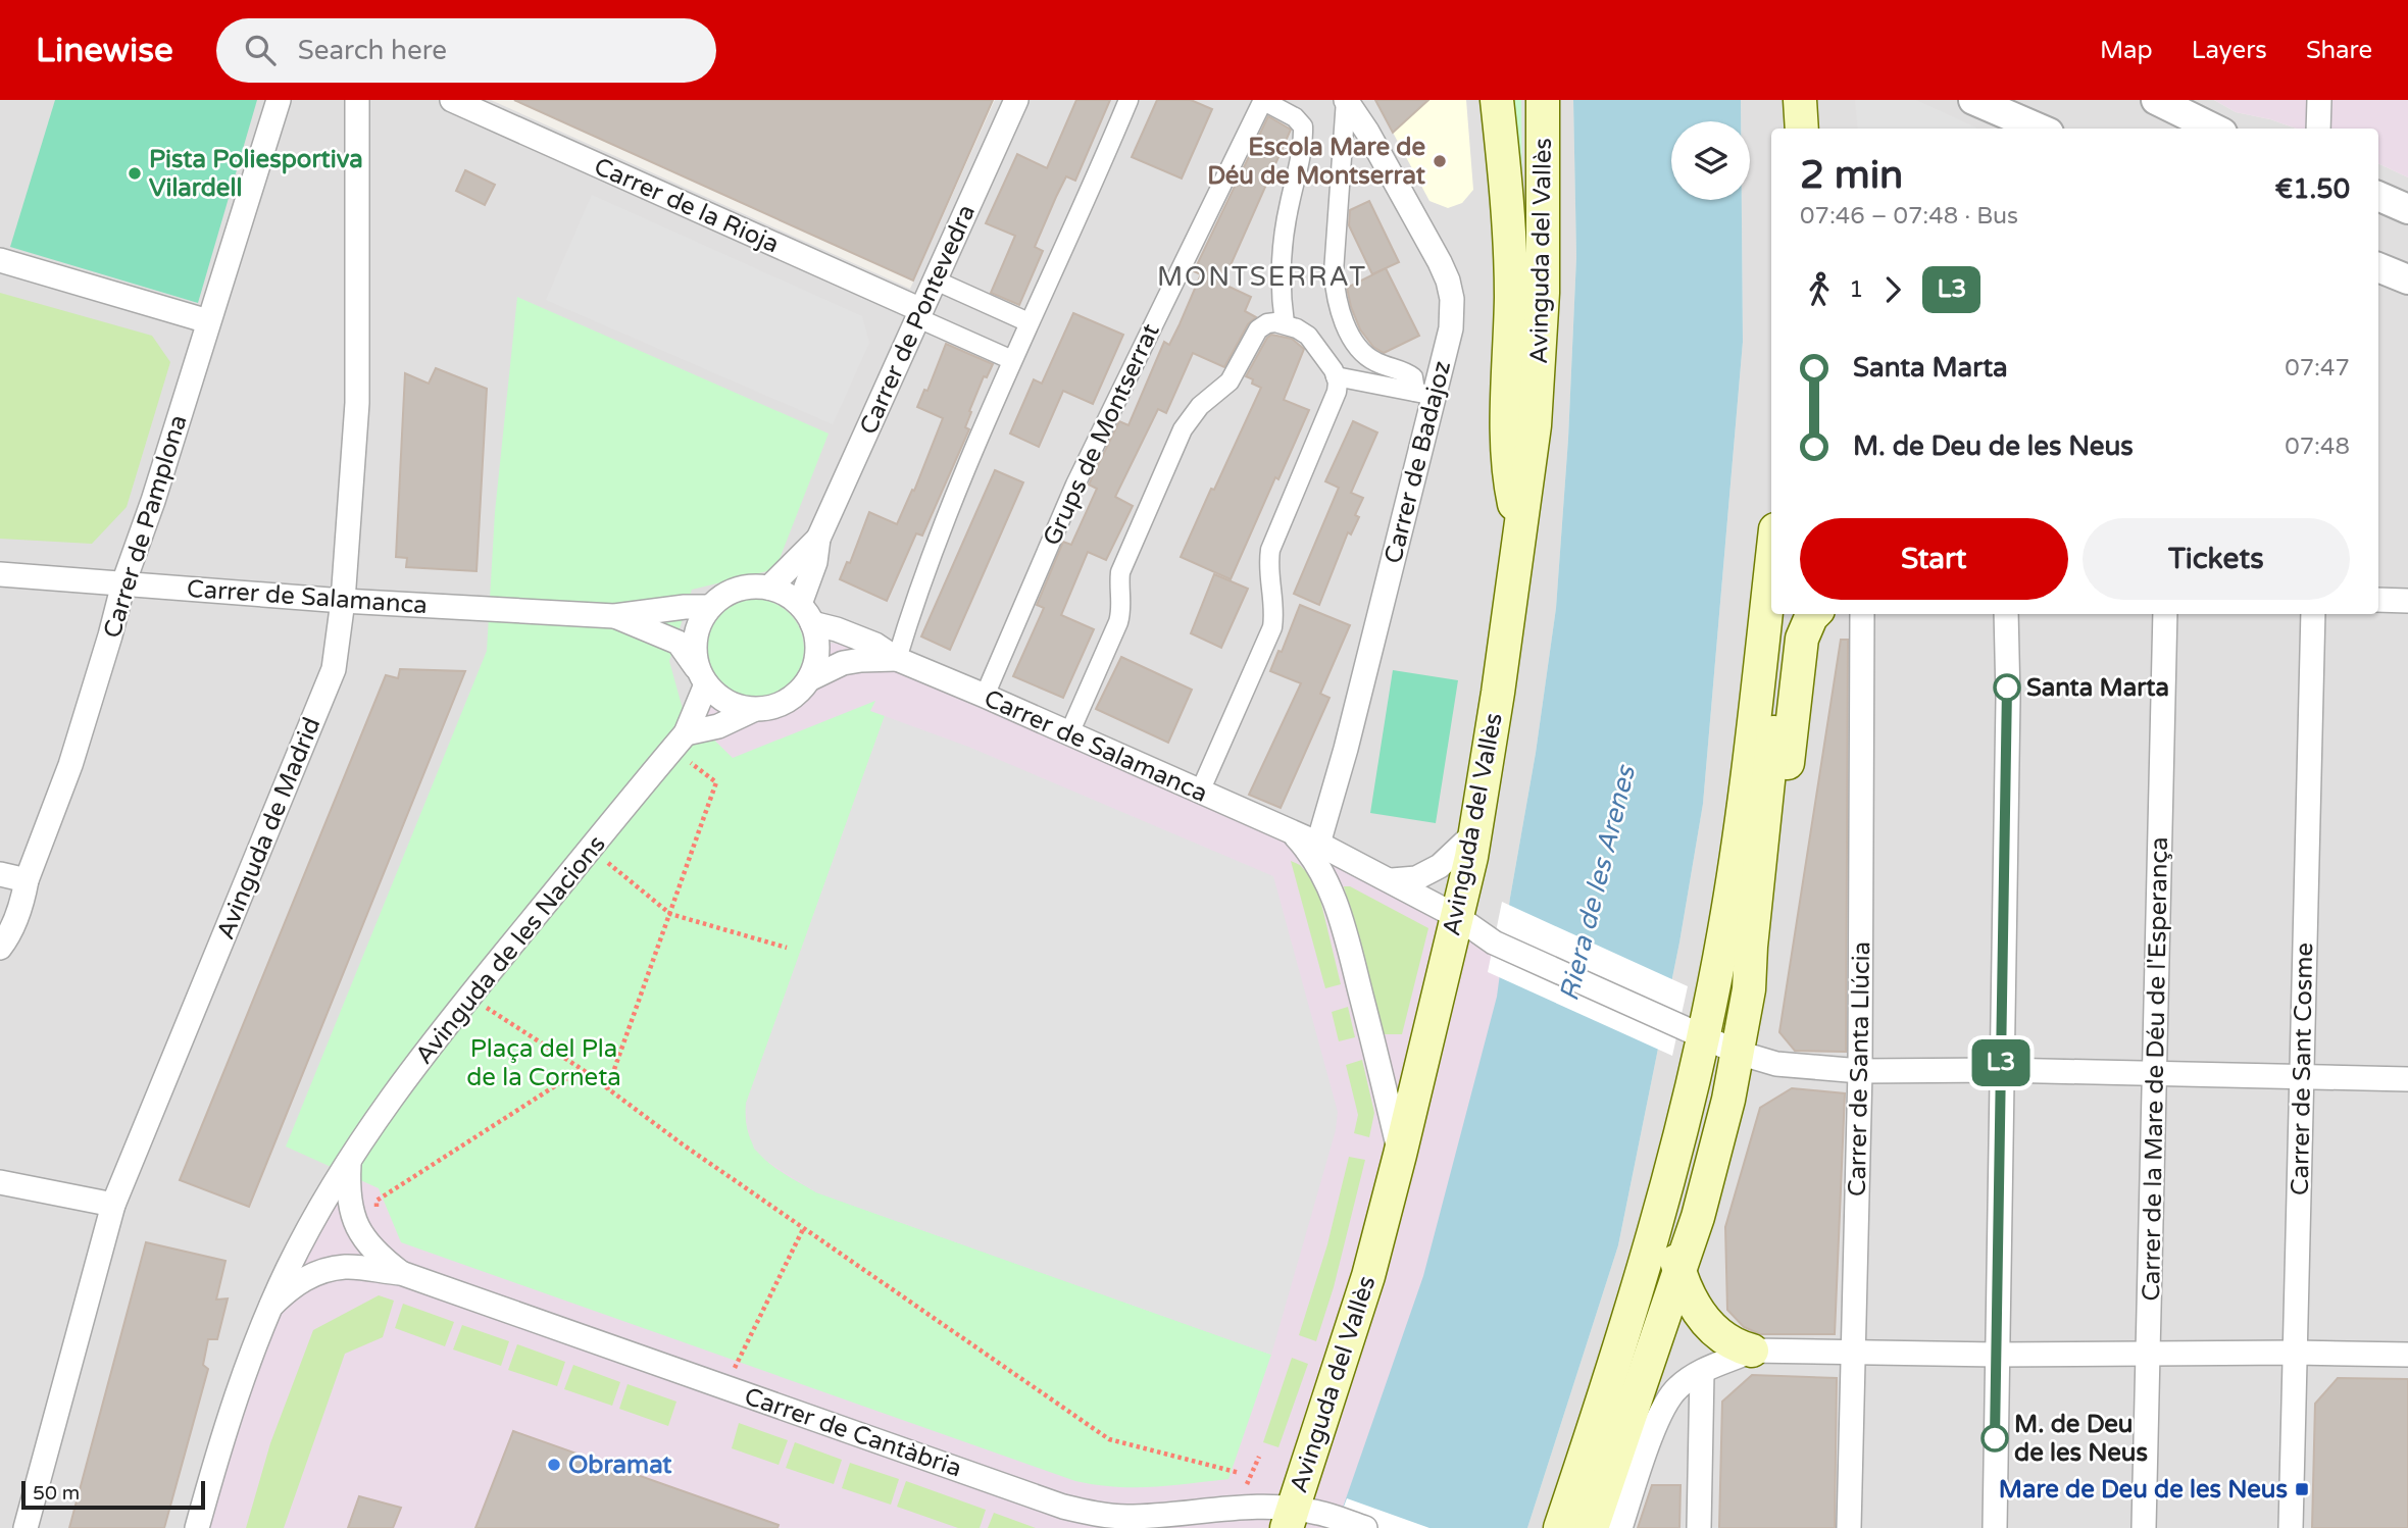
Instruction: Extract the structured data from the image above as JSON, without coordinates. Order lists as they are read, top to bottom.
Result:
{
  "streets": {
    "main road": ["Avinguda del Vallès"],
    "street": [
      "Carrer de la Rioja",
      "Carrer de Pontevedra",
      "Grups de Montserrat",
      "Carrer de Badajoz",
      "Carrer de Pamplona",
      "Carrer de Salamanca",
      "Avinguda de Madrid",
      "Avinguda de les Nacions",
      "Carrer de Santa Llúcia",
      "Carrer de la Mare de Déu de l'Esperança",
      "Carrer de Sant Cosme",
      "Carrer de Cantàbria"
    ]
  },
  "crossings": [
    ["Carrer de la Rioja", "Carrer de Pontevedra"],
    ["Avinguda del Vallès", "Carrer de Salamanca"],
    ["Avinguda del Vallès", "Carrer de Cantàbria"],
    ["Carrer de Pontevedra", "Carrer de Salamanca"],
    ["Carrer de Pontevedra", "Avinguda de les Nacions"],
    ["Grups de Montserrat", "Carrer de Salamanca"],
    ["Carrer de Badajoz", "Carrer de Salamanca"],
    ["Carrer de Pamplona", "Carrer de Salamanca"],
    ["Carrer de Salamanca", "Avinguda de Madrid"],
    ["Carrer de Salamanca", "Avinguda de les Nacions"],
    ["Carrer de Salamanca", "Carrer de Santa Llúcia"],
    ["Carrer de Salamanca", "Carrer de la Mare de Déu de l'Esperança"],
    ["Carrer de Salamanca", "Carrer de Sant Cosme"],
    ["Avinguda de les Nacions", "Carrer de Cantàbria"]
  ],
  "districts": ["MONTSERRAT"],
  "water": ["Riera de les Arenes"],
  "parks": ["Plaça del Pla de la Corneta"],
  "places": {
    "other": [
      "Escola Mare de Déu de Montserrat",
      "Pista Poliesportiva Vilardell",
      "Santa Marta",
      "M. de Deu de les Neus",
      "Obramat"
    ],
    "transit": ["Mare de Deu de les Neus"]
  },
  "lines": ["bus line L3"],
  "scale_bar": "50 m",
  "page": {
    "header": "Linewise",
    "search": "Search here",
    "nav": ["Map", "Layers", "Share"],
    "on_map": "L3",
    "heading": ["2 min", "07:46 – 07:48 · Bus", "€1.50"],
    "legs": ["1", "L3"],
    "list": [
      {
        "name": "Santa Marta",
        "value": "07:47"
      },
      {
        "name": "M. de Deu de les Neus",
        "value": "07:48"
      }
    ],
    "buttons": ["Start", "Tickets"],
    "scale": "50 m"
  }
}
